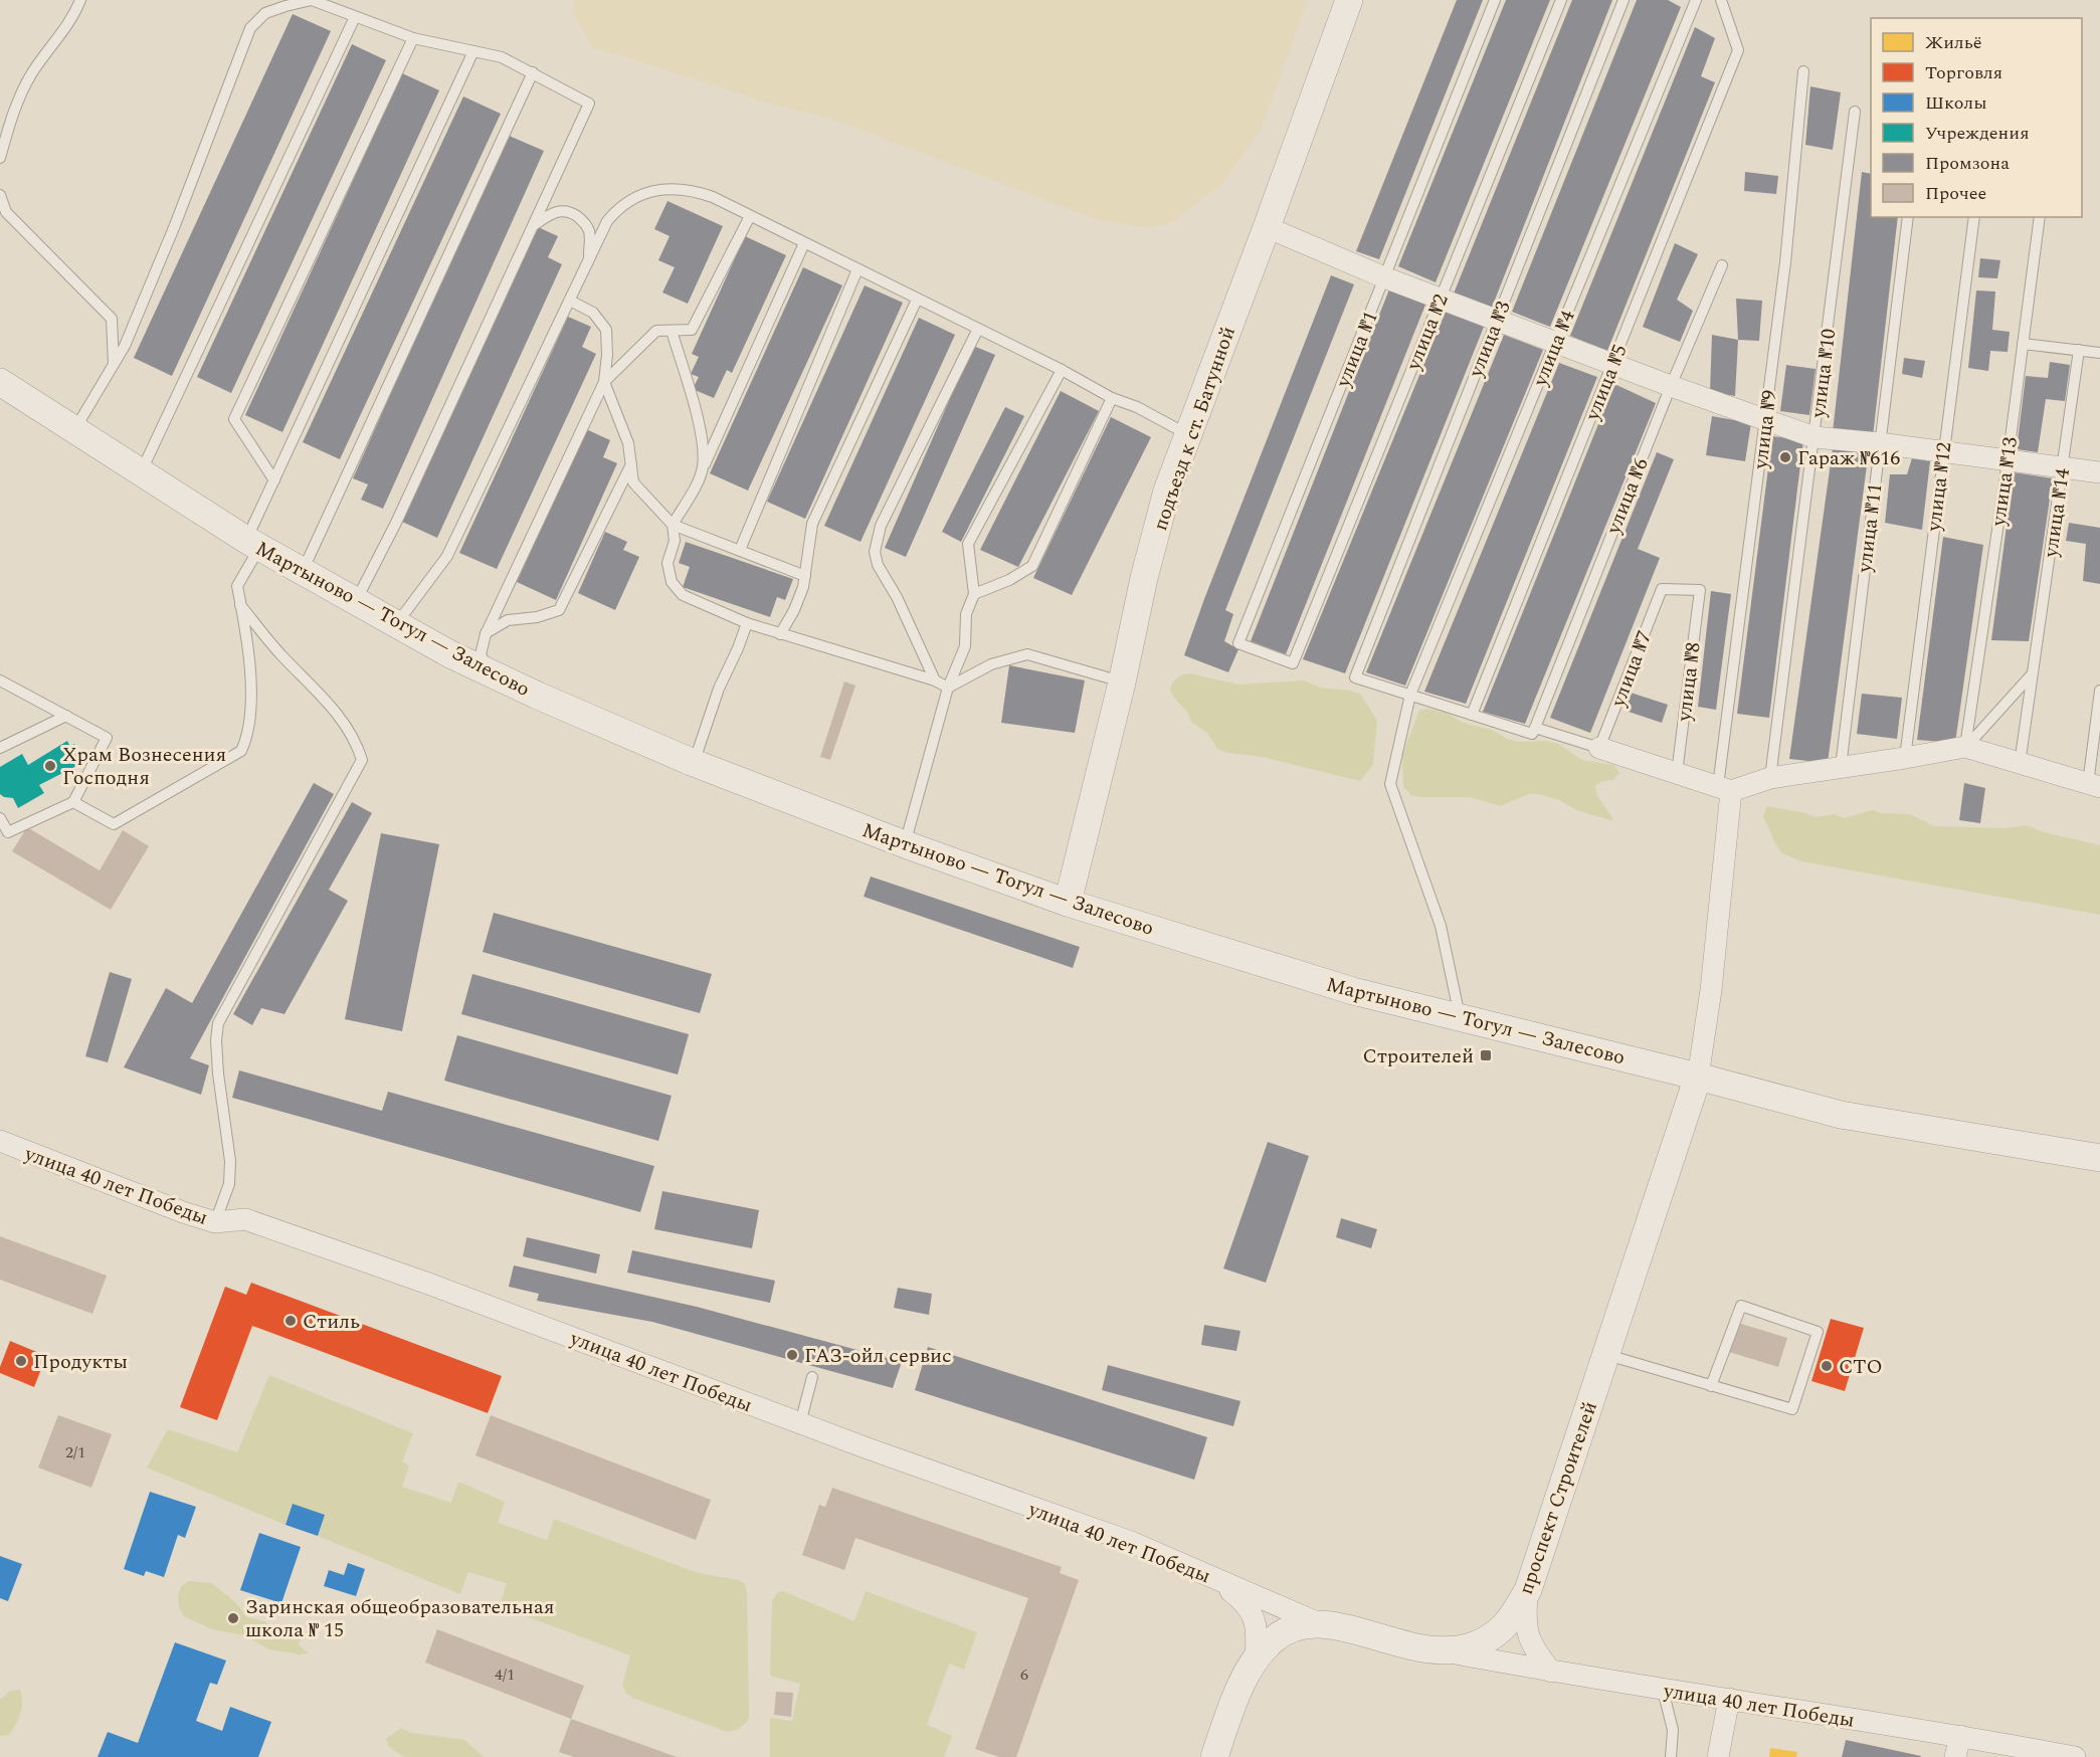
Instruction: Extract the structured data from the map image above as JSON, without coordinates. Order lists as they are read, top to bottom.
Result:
{
  "streets": {
    "street": [
      "подъезд к ст. Батунной",
      "Мартыново — Тогул — Залесово",
      "улица 40 лет Победы",
      "проспект Строителей"
    ],
    "lane": [
      "улица №2",
      "улица №3",
      "улица №4",
      "улица №1",
      "улица №10",
      "улица №5",
      "улица №9",
      "улица №13",
      "улица №12",
      "улица №6",
      "улица №14",
      "улица №11",
      "улица №7",
      "улица №8"
    ]
  },
  "crossings": [
    ["улица №2", "улица №1"],
    ["улица №3", "улица №4"],
    ["улица №4", "Мартыново — Тогул — Залесово"],
    ["подъезд к ст. Батунной", "Мартыново — Тогул — Залесово"],
    ["Мартыново — Тогул — Залесово", "проспект Строителей"],
    ["улица №7", "улица №8"],
    ["улица 40 лет Победы", "проспект Строителей"]
  ],
  "places": {
    "other": [
      "Гараж №616",
      "Храм Вознесения Господня",
      "Стиль",
      "ГАЗ-ойл сервис",
      "Продукты",
      "СТО",
      "Заринская общеобразовательная школа № 15"
    ],
    "transit": ["Строителей"]
  },
  "house_numbers": ["2/1", "4/1", "6"],
  "legend": [
    "Жильё",
    "Торговля",
    "Школы",
    "Учреждения",
    "Промзона",
    "Прочее"
  ]
}
